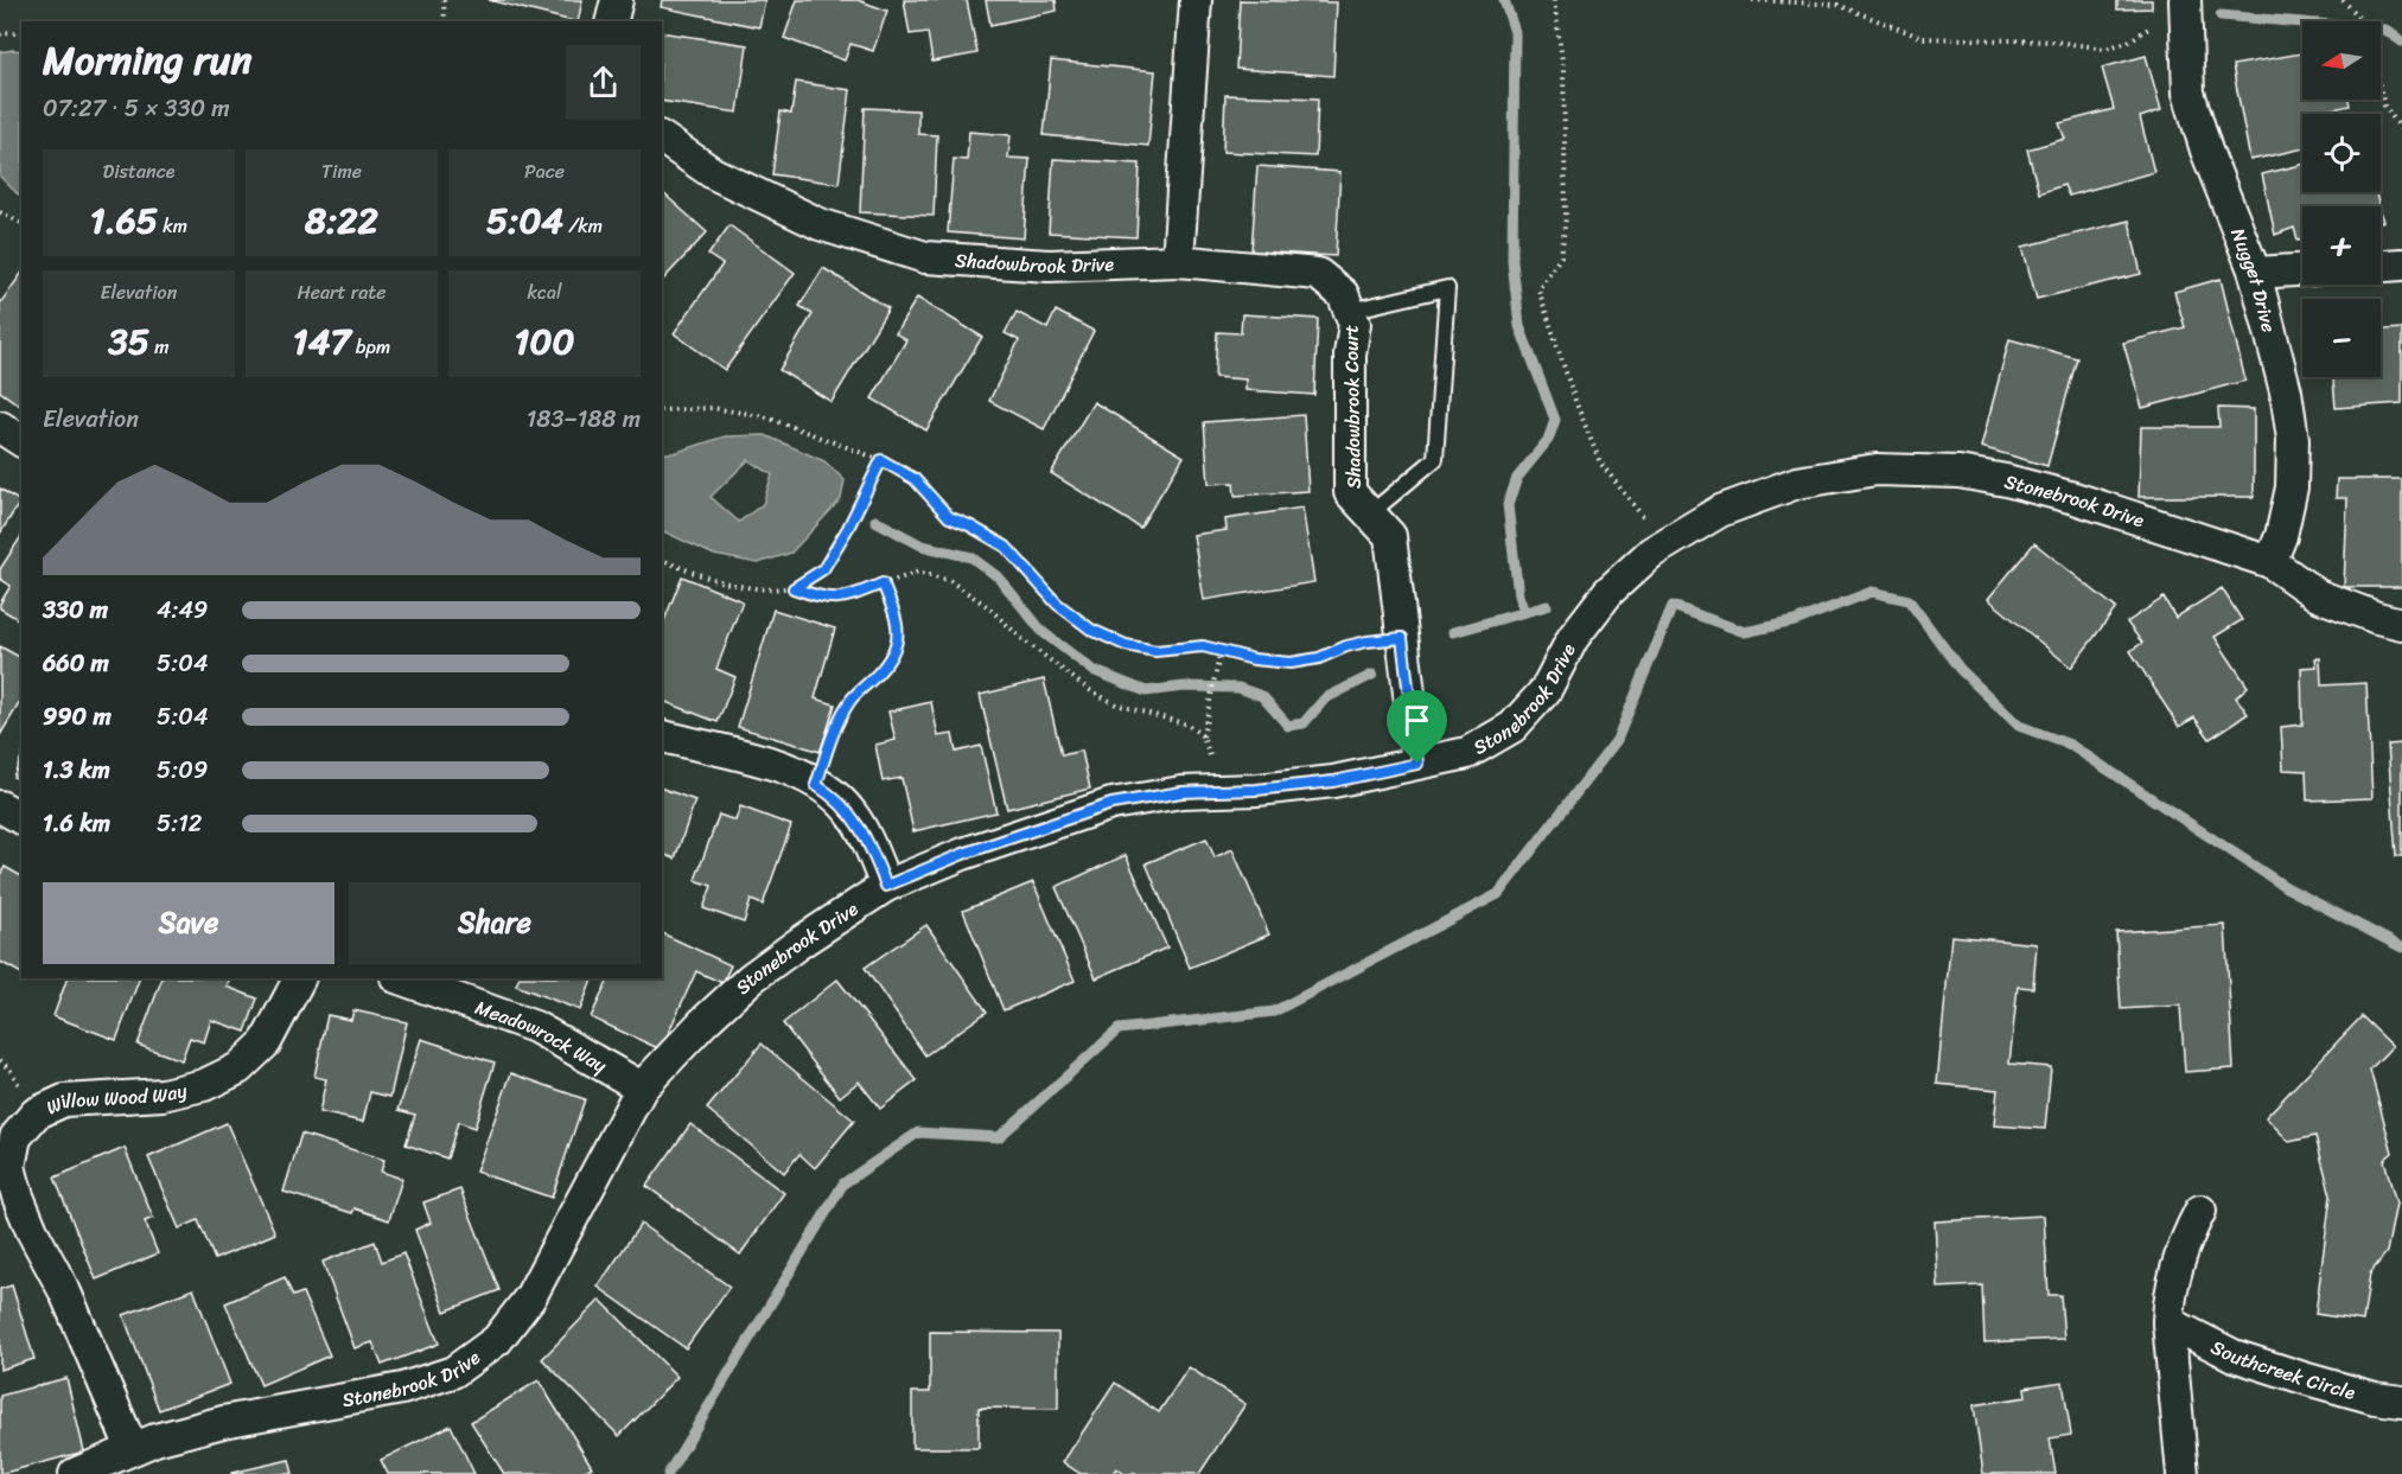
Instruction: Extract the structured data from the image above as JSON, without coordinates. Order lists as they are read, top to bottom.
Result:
{
  "streets": {
    "street": [
      "Shadowbrook Drive",
      "Nugget Drive",
      "Shadowbrook Court",
      "Stonebrook Drive",
      "Meadowrock Way",
      "Willow Wood Way",
      "Southcreek Circle"
    ]
  },
  "crossings": [
    ["Shadowbrook Drive", "Shadowbrook Court"],
    ["Nugget Drive", "Stonebrook Drive"],
    ["Shadowbrook Court", "Stonebrook Drive"],
    ["Stonebrook Drive", "Meadowrock Way"],
    ["Stonebrook Drive", "Willow Wood Way"]
  ],
  "north": "left",
  "page": {
    "map_buttons": ["+", "−"],
    "heading": ["Morning run", "07:27 · 5 × 330 m"],
    "stats": [
      ["Distance", "1.65 km"],
      ["Time", "8:22"],
      ["Pace", "5:04 /km"],
      ["Elevation", "35 m"],
      ["Heart rate", "147 bpm"],
      ["kcal", "100"]
    ],
    "chart": ["Elevation", "183–188 m"],
    "list": [
      {
        "name": "330 m",
        "note": "4:49"
      },
      {
        "name": "660 m",
        "note": "5:04"
      },
      {
        "name": "990 m",
        "note": "5:04"
      },
      {
        "name": "1.3 km",
        "note": "5:09"
      },
      {
        "name": "1.6 km",
        "note": "5:12"
      }
    ],
    "buttons": ["Save", "Share"]
  }
}
